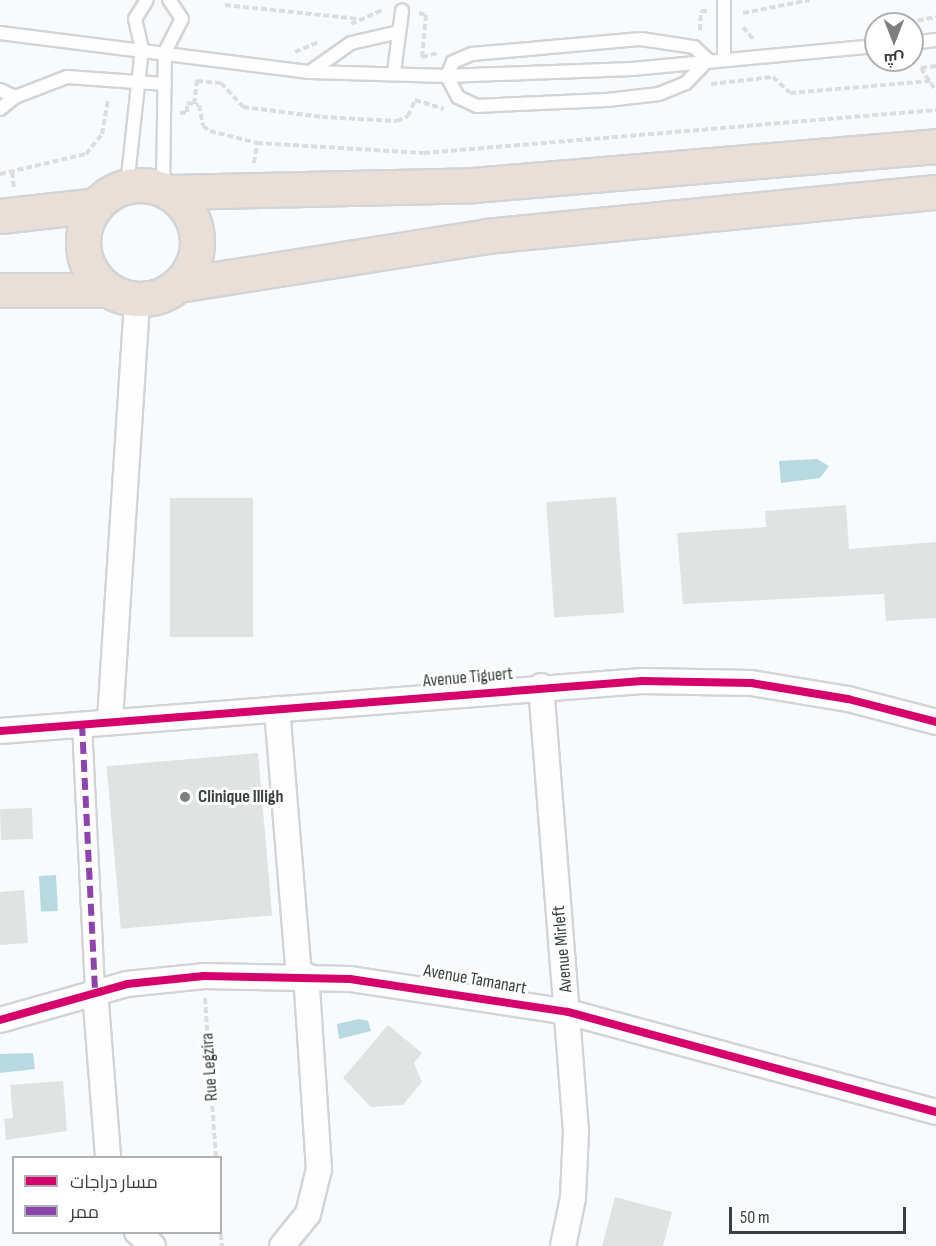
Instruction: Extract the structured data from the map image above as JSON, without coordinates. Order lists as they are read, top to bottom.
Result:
{
  "streets": {
    "street": ["Avenue Tiguert", "Avenue Mirleft", "Avenue Tamanart"],
    "path": ["Rue Legzira"]
  },
  "crossings": [
    ["Avenue Tiguert", "Avenue Mirleft"],
    ["Avenue Mirleft", "Avenue Tamanart"],
    ["Avenue Tamanart", "Rue Legzira"]
  ],
  "places": ["Clinique Illigh"],
  "legend": ["مسار دراجات", "ممر"],
  "scale_bar": "50 m",
  "north": "bottom"
}
